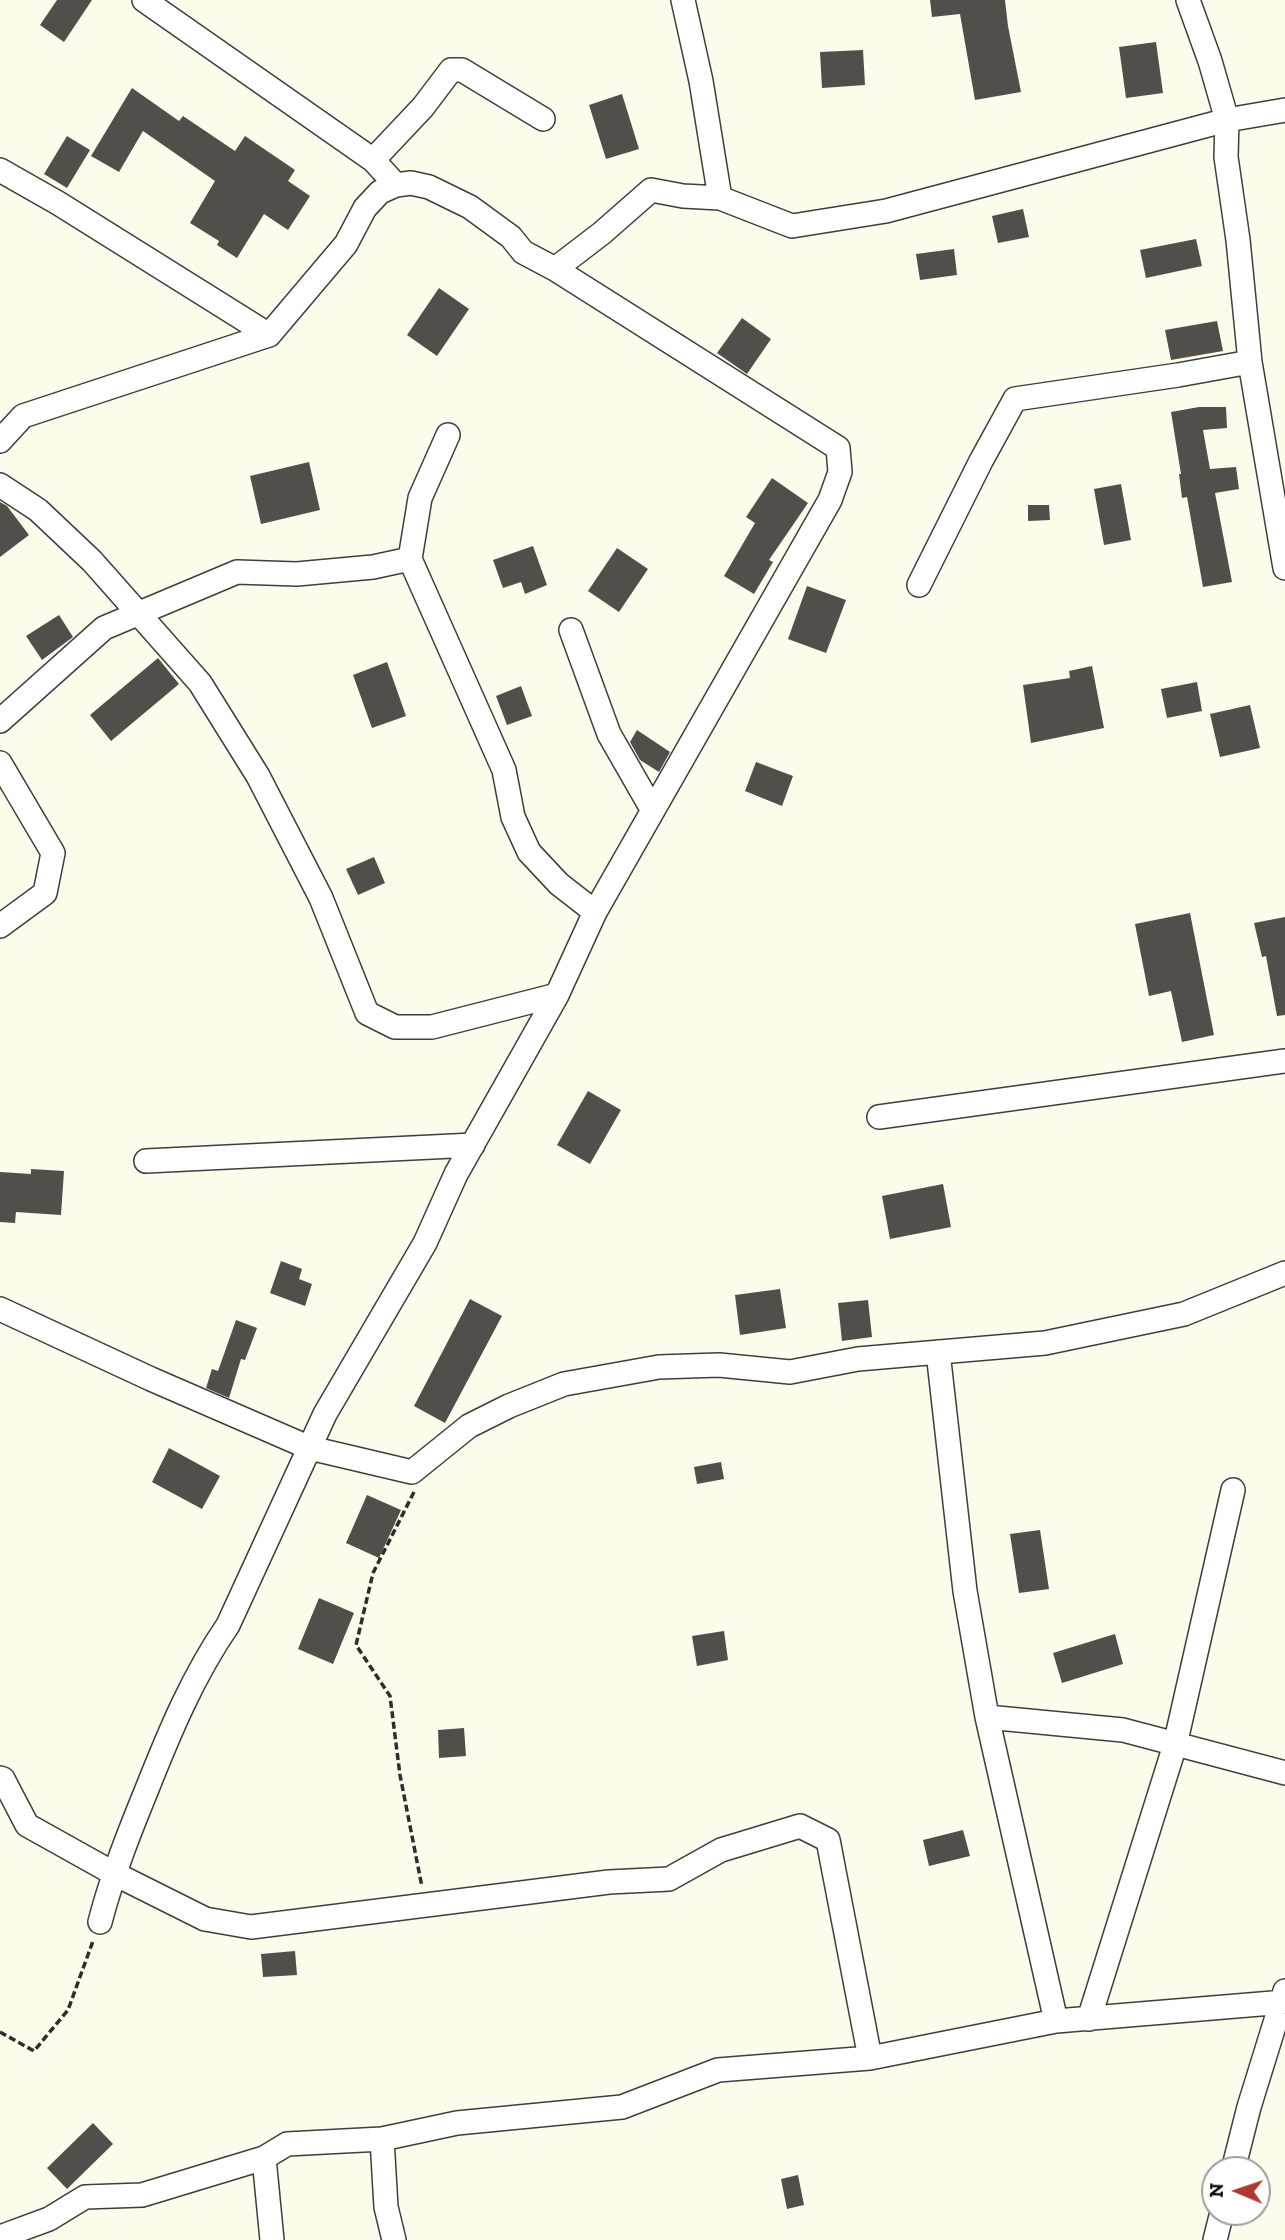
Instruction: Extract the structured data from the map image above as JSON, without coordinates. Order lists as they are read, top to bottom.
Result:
{
  "north": "left"
}
